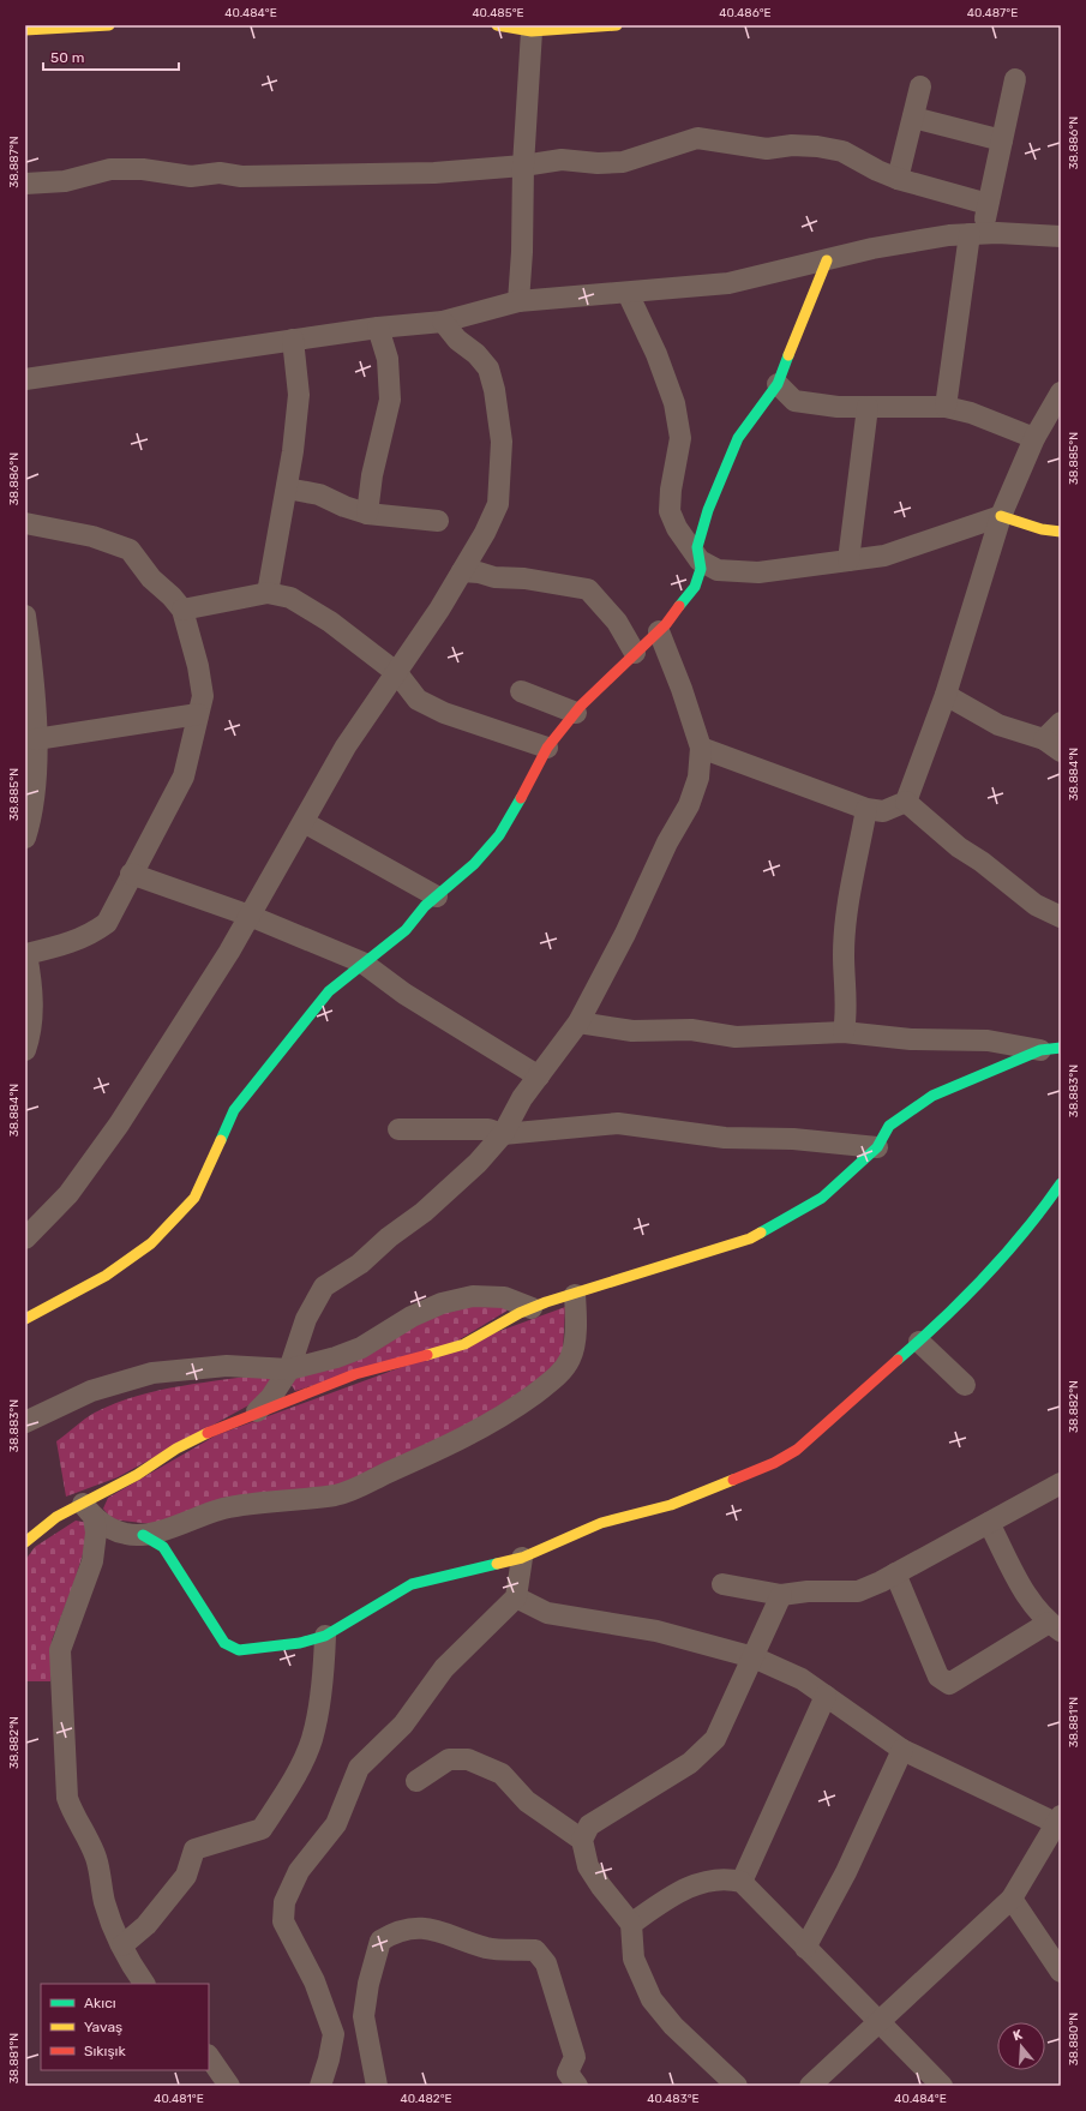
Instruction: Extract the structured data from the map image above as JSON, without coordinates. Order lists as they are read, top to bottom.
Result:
{
  "legend": ["Akıcı", "Yavaş", "Sıkışık"],
  "scale_bar": "50 m",
  "north": "top",
  "coordinates": [
    "40.484°E",
    "40.485°E",
    "40.486°E",
    "40.487°E",
    "38.886°N",
    "38.887°N",
    "38.885°N",
    "38.884°N",
    "38.883°N",
    "38.882°N",
    "38.881°N",
    "38.880°N",
    "40.481°E",
    "40.482°E",
    "40.483°E"
  ]
}
